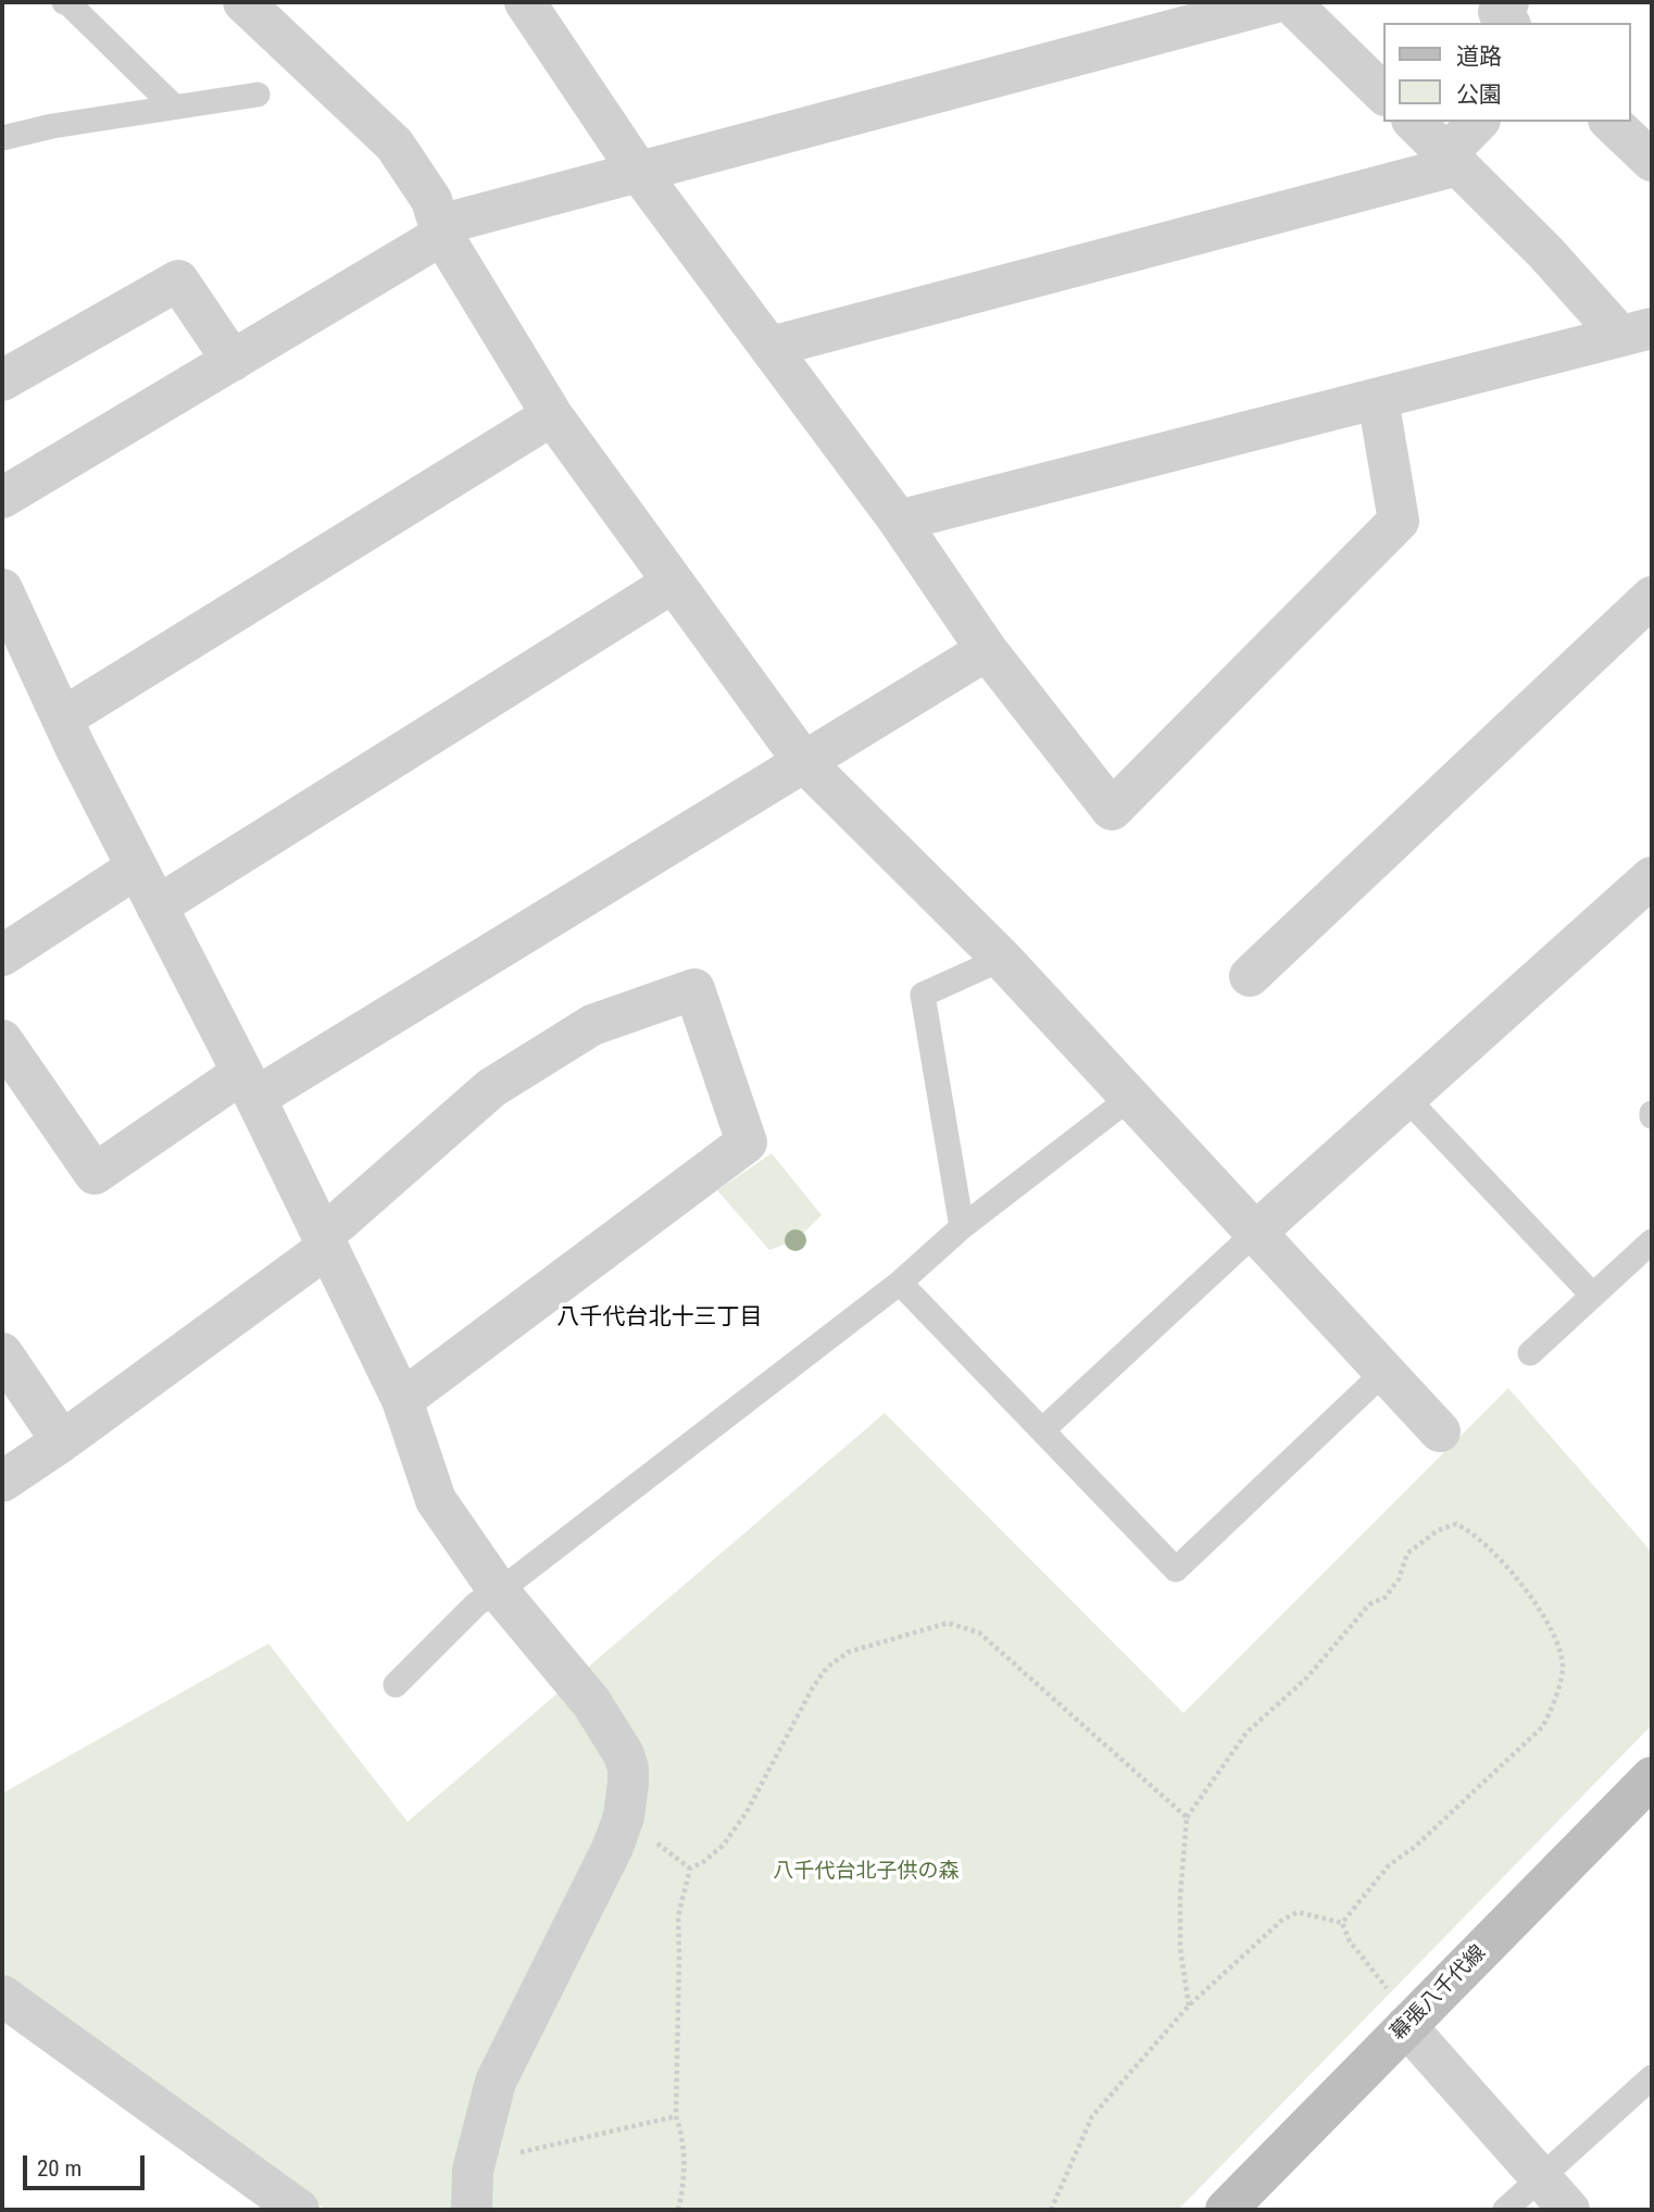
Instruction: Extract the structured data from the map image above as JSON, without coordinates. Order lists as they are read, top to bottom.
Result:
{
  "streets": {
    "main road": ["幕張八千代線"]
  },
  "districts": ["八千代台北十三丁目"],
  "parks": ["八千代台北子供の森"],
  "legend": ["道路", "公園"],
  "scale_bar": "20 m"
}
